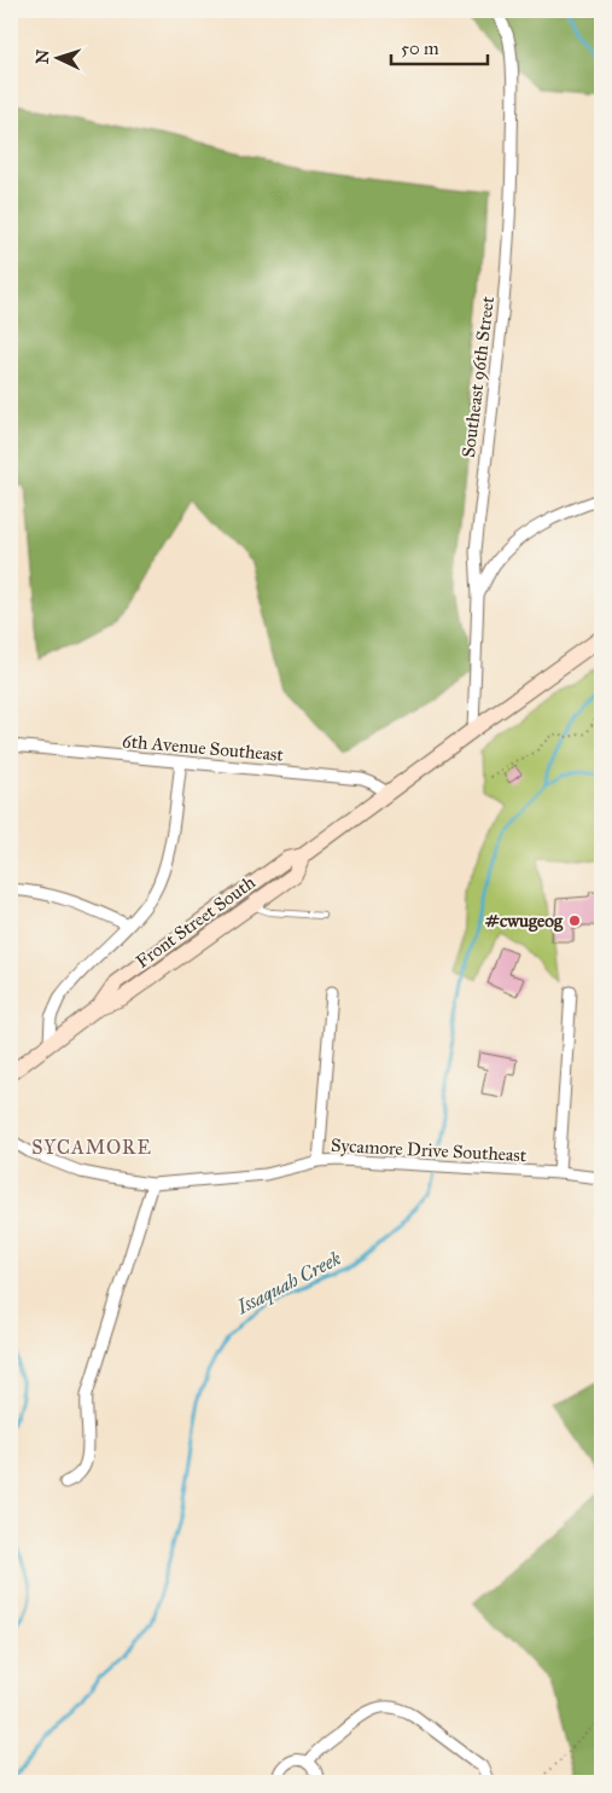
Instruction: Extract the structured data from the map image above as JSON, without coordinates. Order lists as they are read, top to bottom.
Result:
{
  "streets": {
    "main road": ["Front Street South"],
    "street": ["Southeast 96th Street", "6th Avenue Southeast", "Sycamore Drive Southeast"]
  },
  "crossings": [
    ["Southeast 96th Street", "Front Street South"],
    ["6th Avenue Southeast", "Front Street South"]
  ],
  "districts": ["SYCAMORE"],
  "water": ["Issaquah Creek"],
  "places": ["#cwugeog"],
  "scale_bar": "50 m",
  "north": "left"
}
